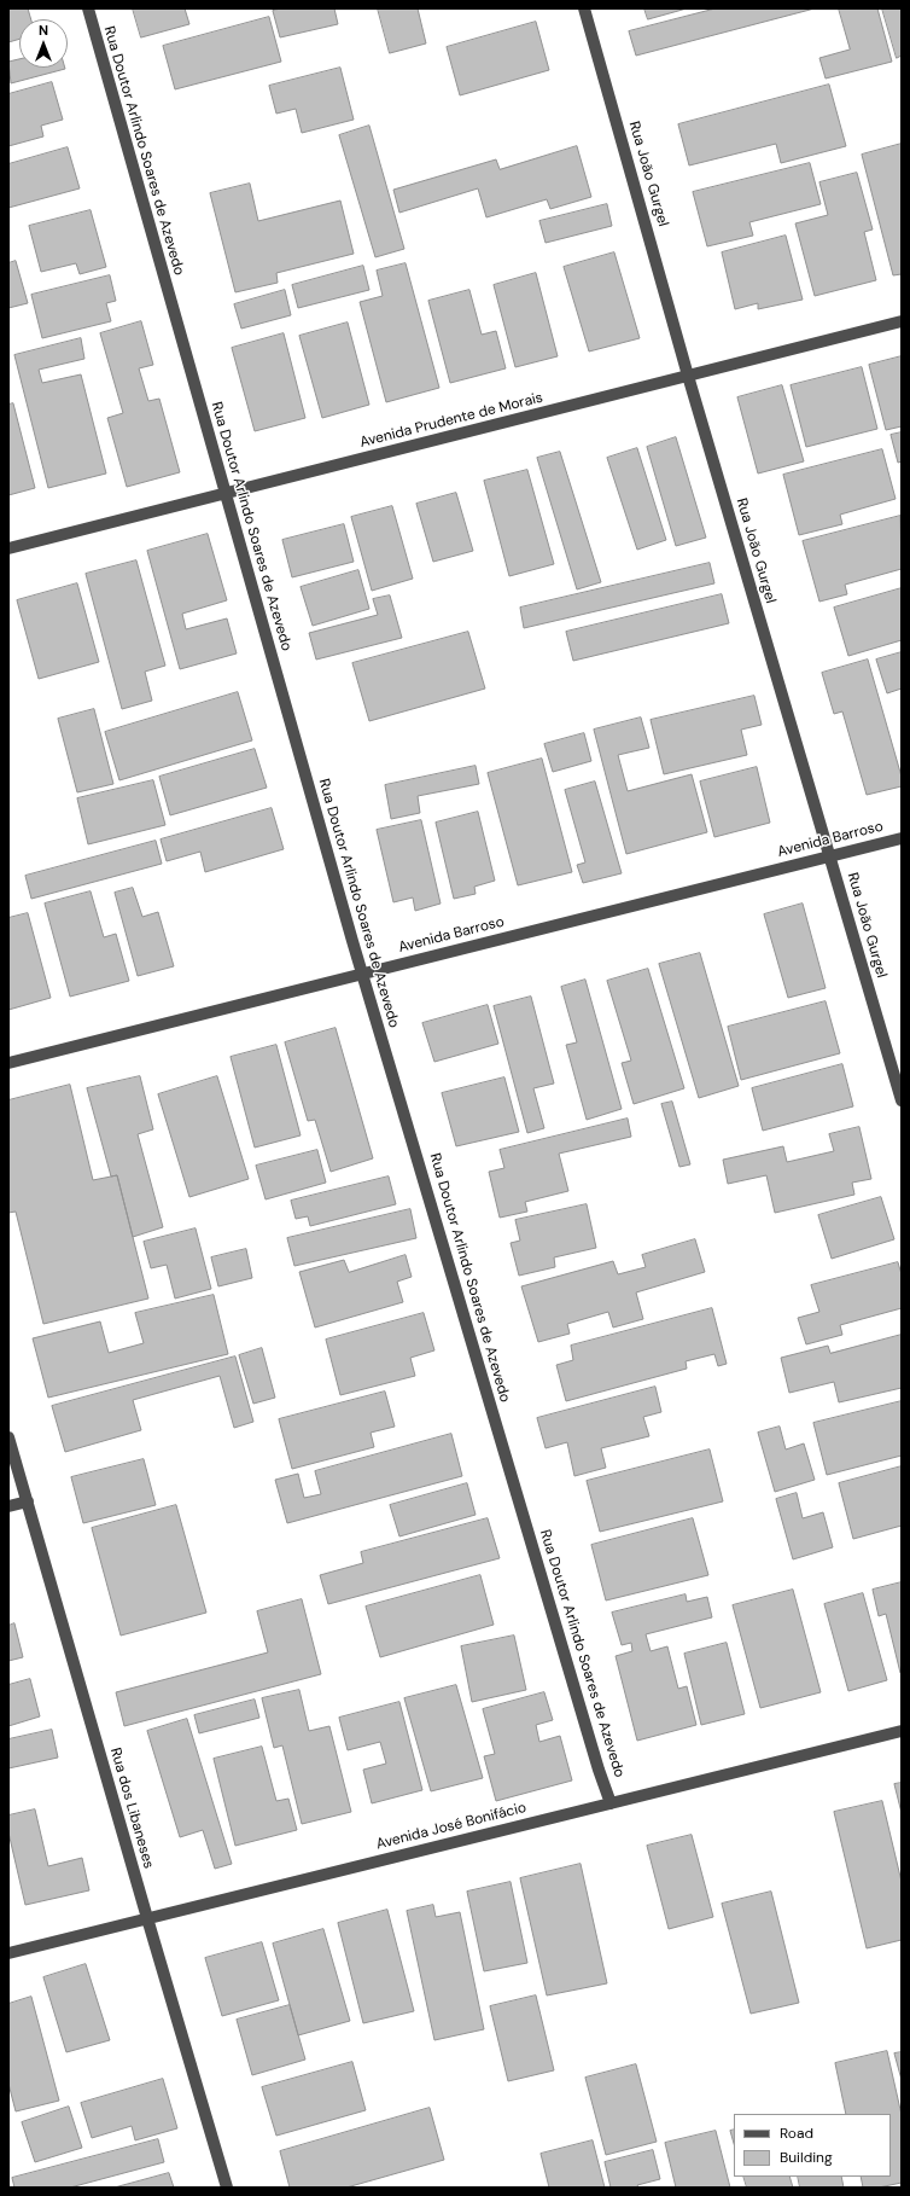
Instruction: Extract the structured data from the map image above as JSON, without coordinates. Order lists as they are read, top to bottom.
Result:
{
  "streets": {
    "street": [
      "Rua Doutor Arlindo Soares de Azevedo",
      "Rua João Gurgel",
      "Avenida Prudente de Morais",
      "Avenida Barroso",
      "Rua dos Libaneses",
      "Avenida José Bonifácio"
    ]
  },
  "crossings": [
    ["Rua Doutor Arlindo Soares de Azevedo", "Avenida Prudente de Morais"],
    ["Rua Doutor Arlindo Soares de Azevedo", "Avenida Barroso"],
    ["Rua Doutor Arlindo Soares de Azevedo", "Avenida José Bonifácio"],
    ["Rua João Gurgel", "Avenida Prudente de Morais"],
    ["Rua João Gurgel", "Avenida Barroso"],
    ["Rua dos Libaneses", "Avenida José Bonifácio"]
  ],
  "legend": ["Road", "Building"],
  "north": "top"
}
